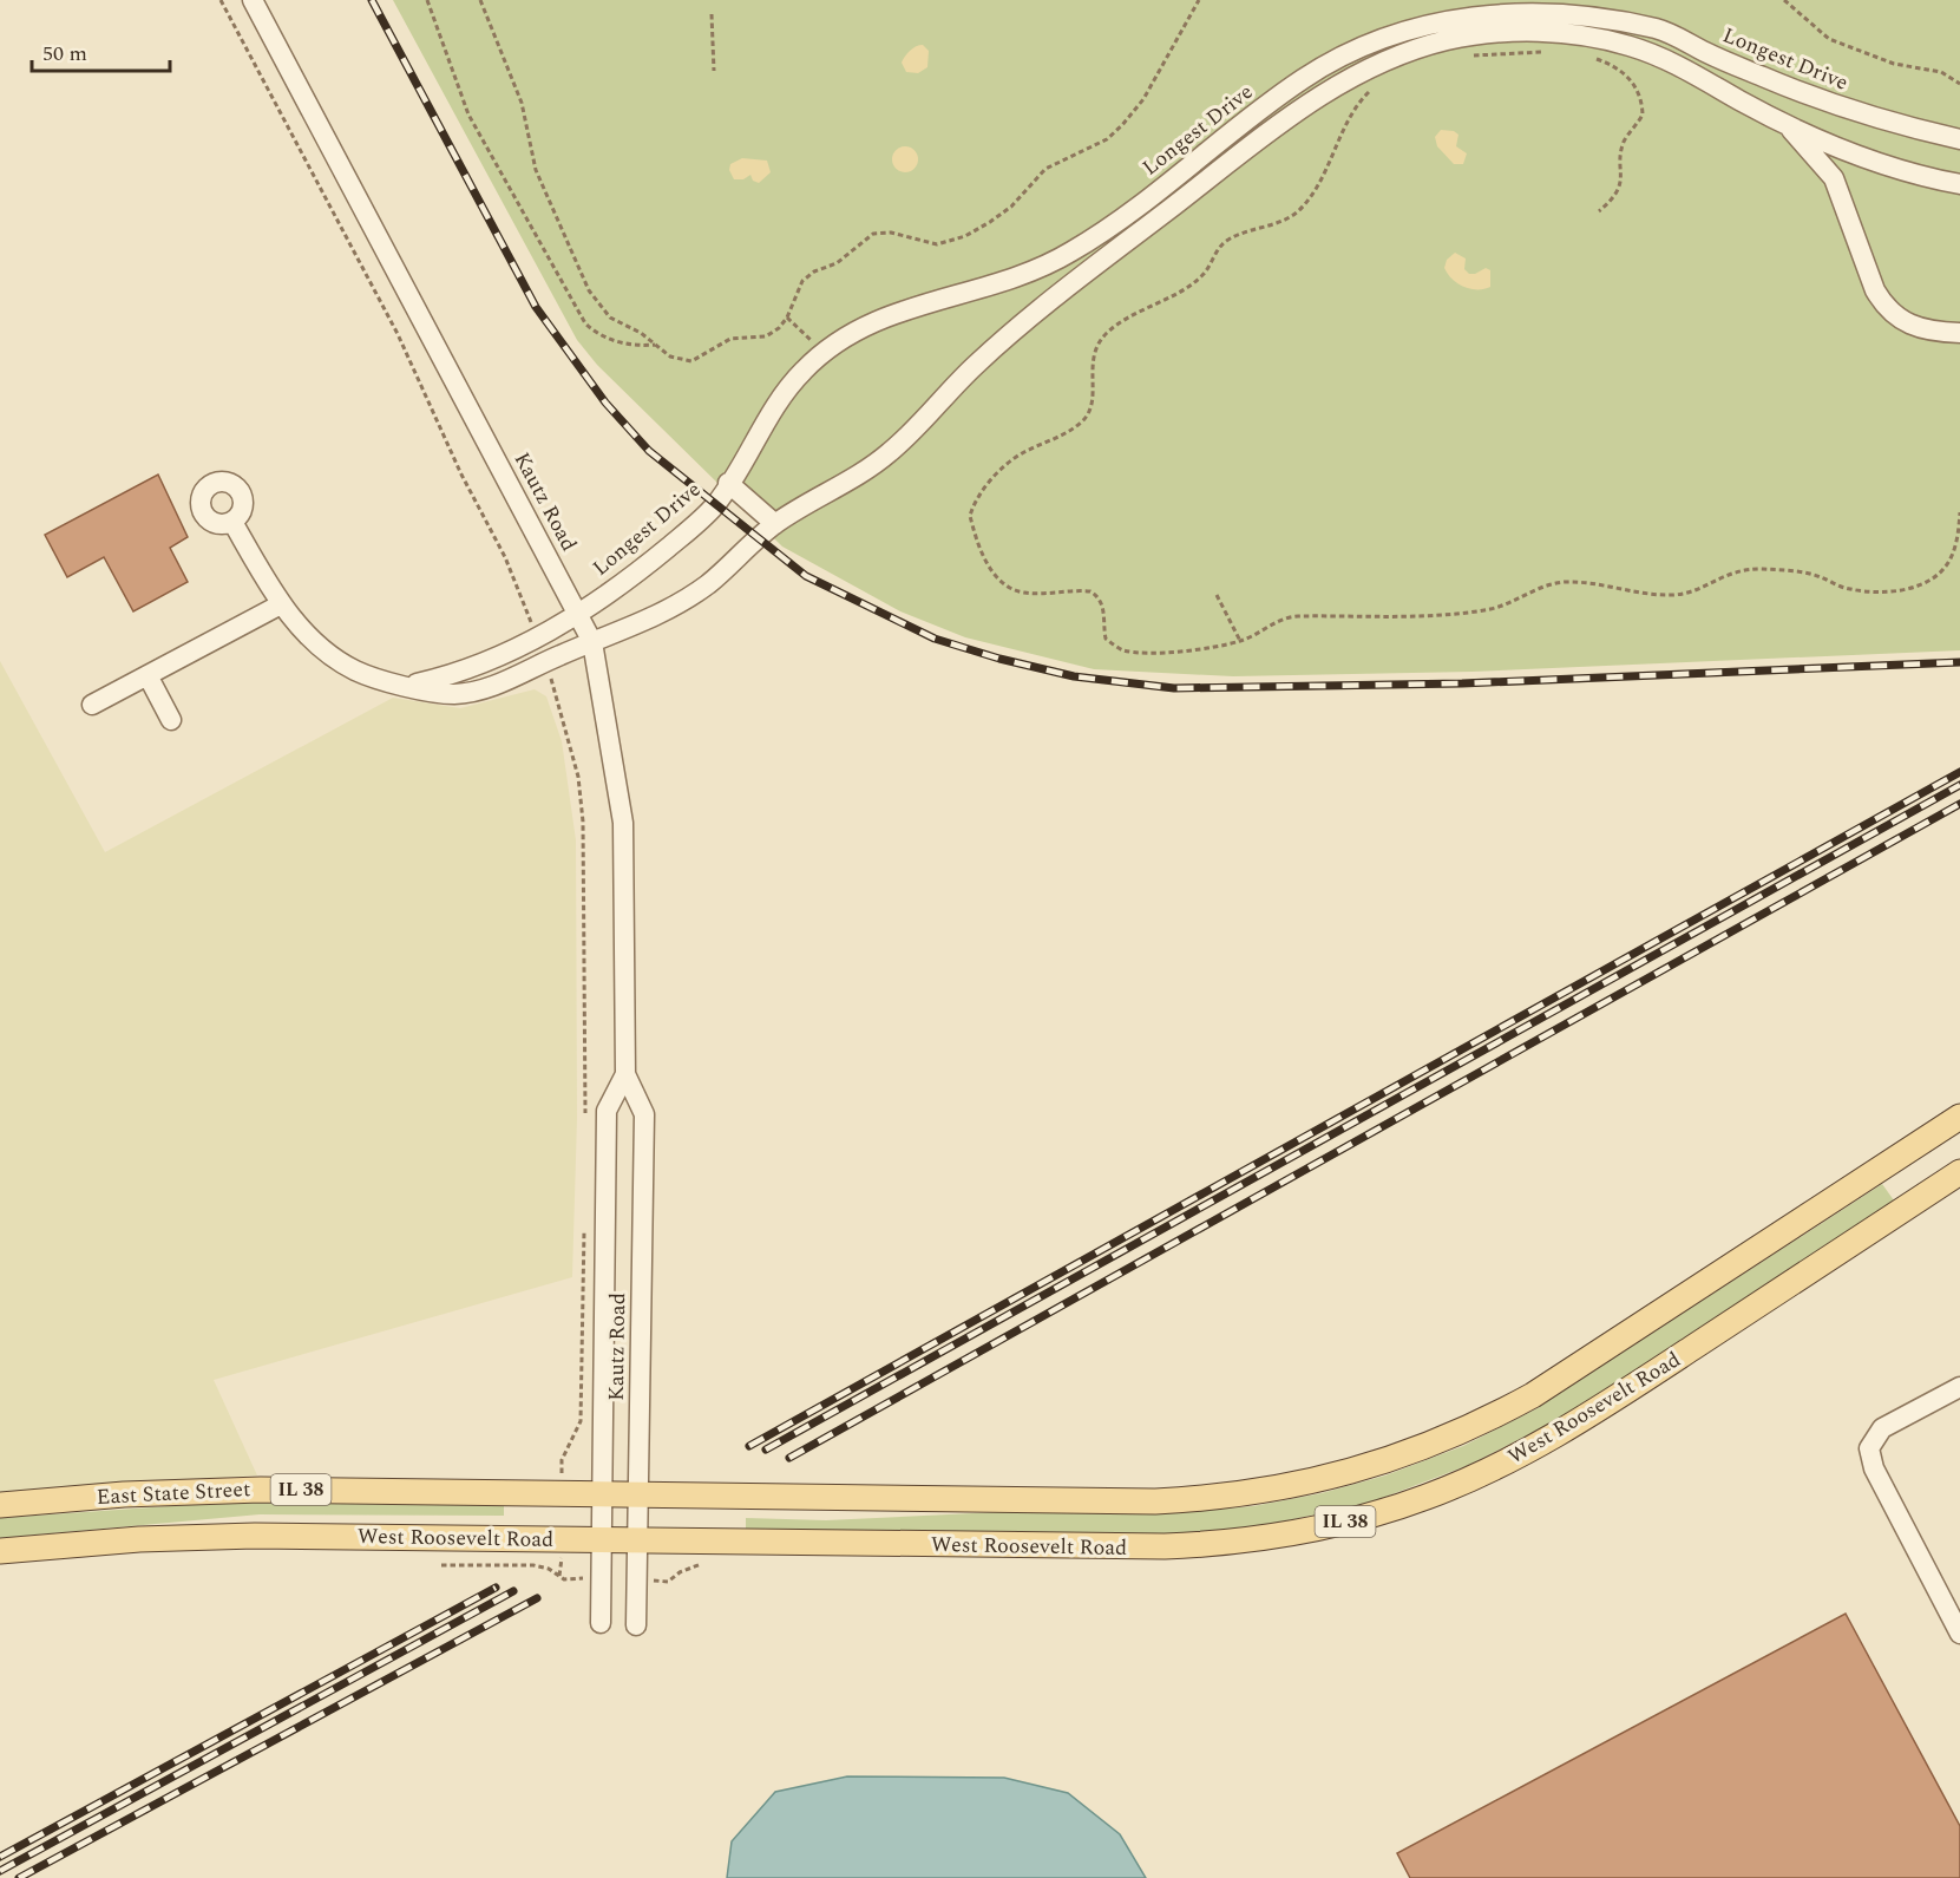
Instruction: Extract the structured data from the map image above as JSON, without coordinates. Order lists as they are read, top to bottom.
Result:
{
  "streets": {
    "main road": ["West Roosevelt Road", "IL 38", "East State Street"],
    "street": ["Longest Drive", "Kautz Road"]
  },
  "crossings": [
    ["Longest Drive", "Kautz Road"],
    ["Kautz Road", "West Roosevelt Road"],
    ["Kautz Road", "East State Street"],
    ["West Roosevelt Road", "East State Street"]
  ],
  "scale_bar": "50 m"
}
